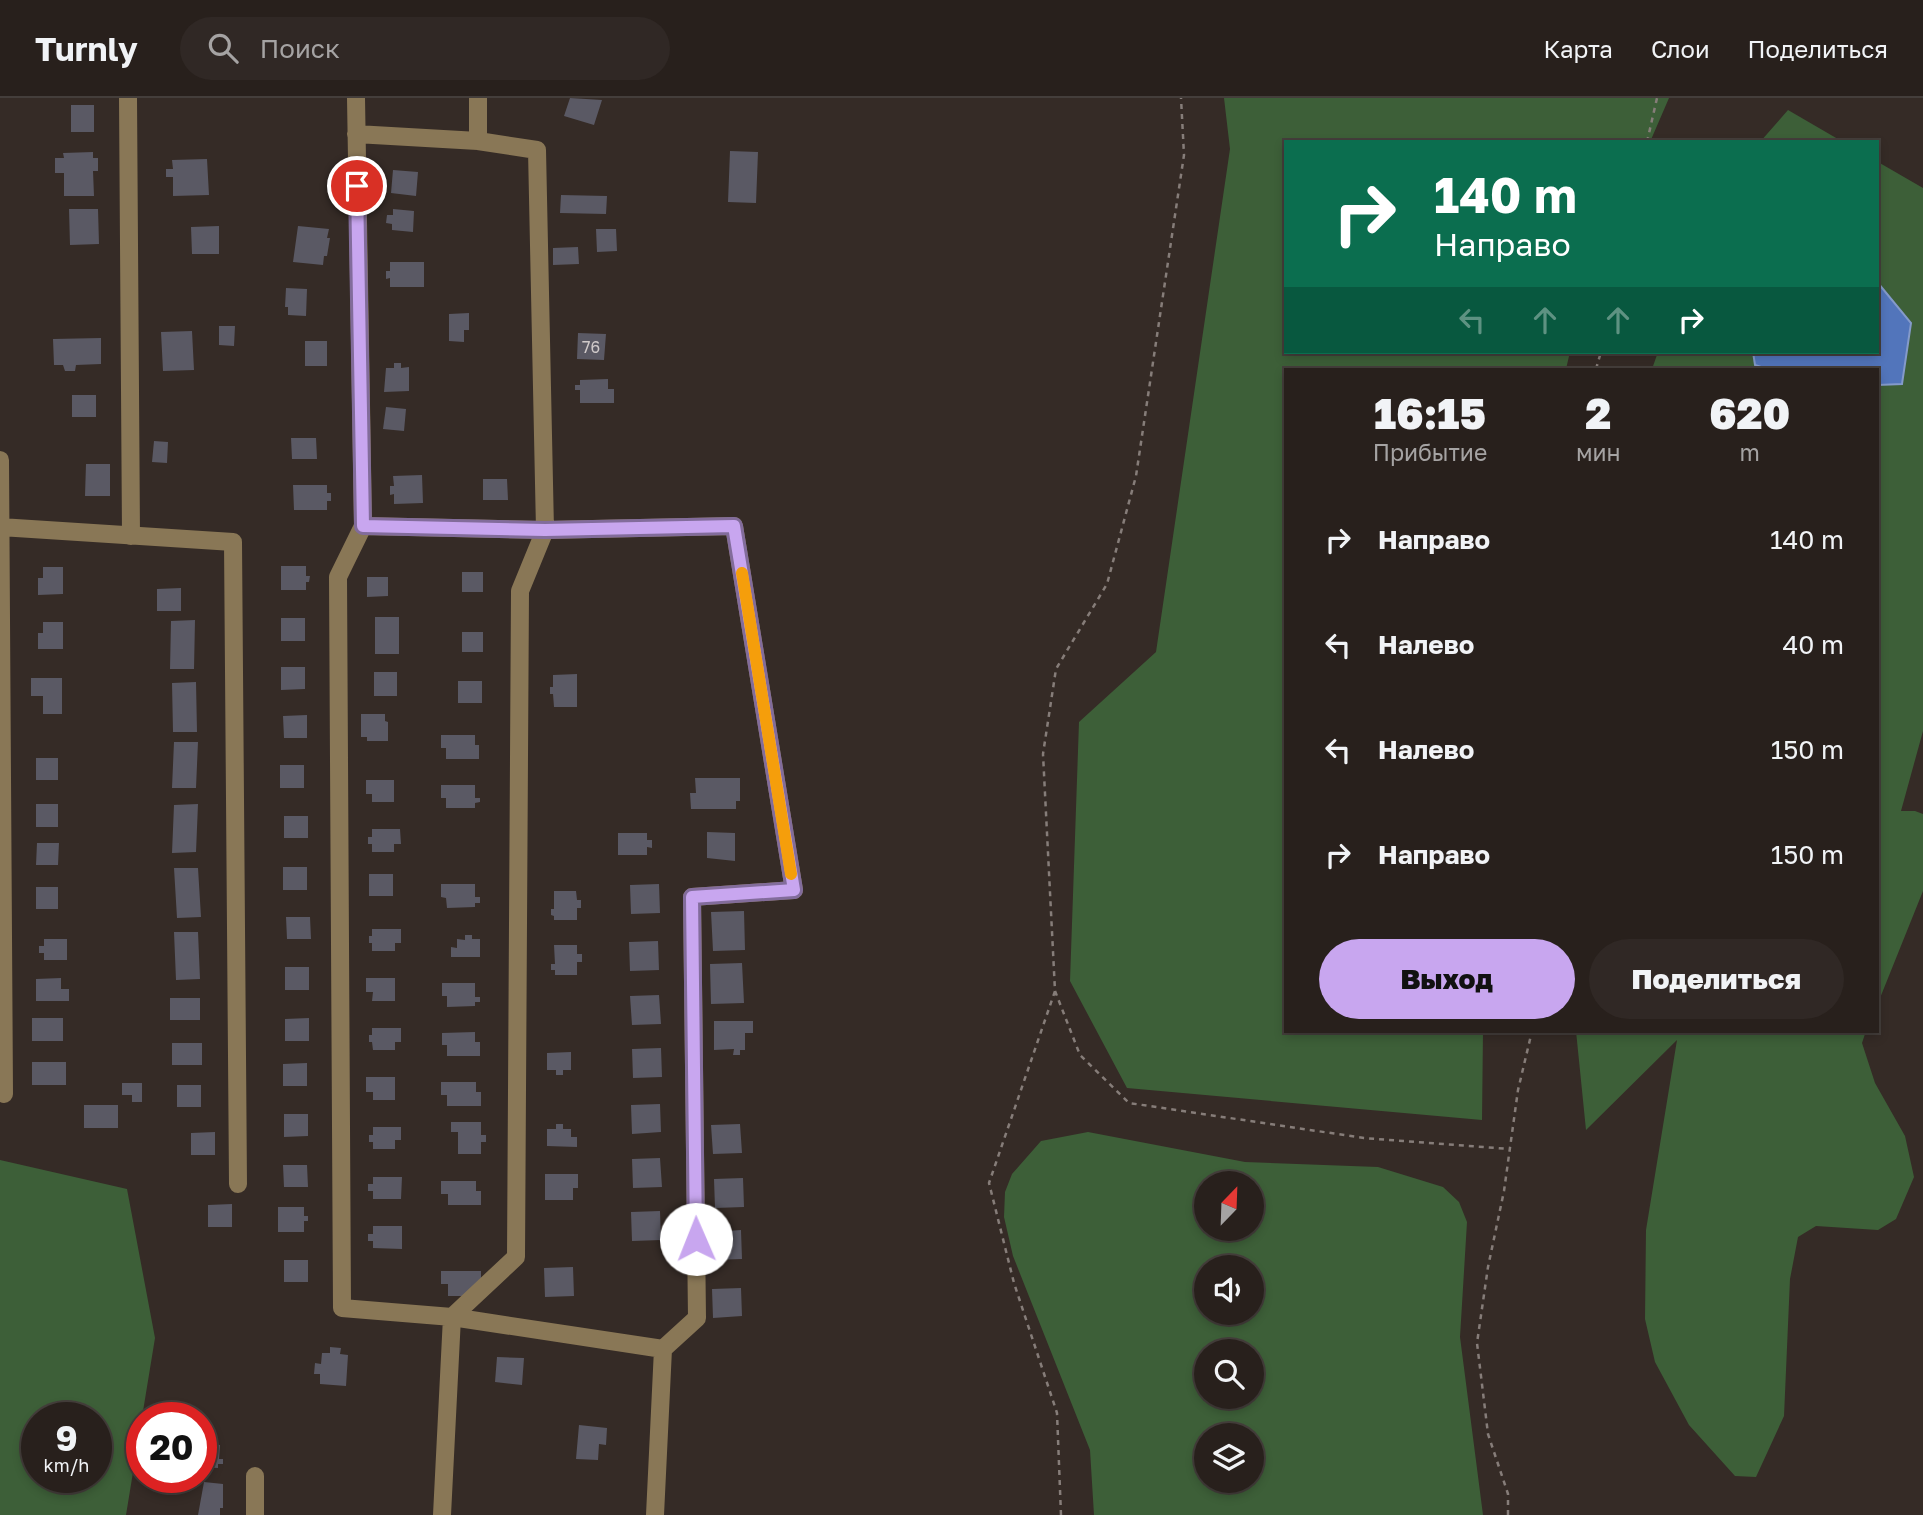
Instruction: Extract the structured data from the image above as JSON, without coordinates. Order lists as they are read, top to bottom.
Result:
{
  "house_numbers": ["76"],
  "north": "top right",
  "page": {
    "header": "Turnly",
    "search": "Поиск",
    "nav": ["Карта", "Слои", "Поделиться"],
    "turn": ["140 m", "Направо"],
    "eta": [
      "16:15",
      "Прибытие",
      "2",
      "мин",
      "620",
      "m"
    ],
    "list": [
      {
        "name": "Направо",
        "value": "140 m"
      },
      {
        "name": "Налево",
        "value": "40 m"
      },
      {
        "name": "Налево",
        "value": "150 m"
      },
      {
        "name": "Направо",
        "value": "150 m"
      }
    ],
    "buttons": ["Выход", "Поделиться"],
    "speed": "9 km/h",
    "limit": "20"
  }
}
